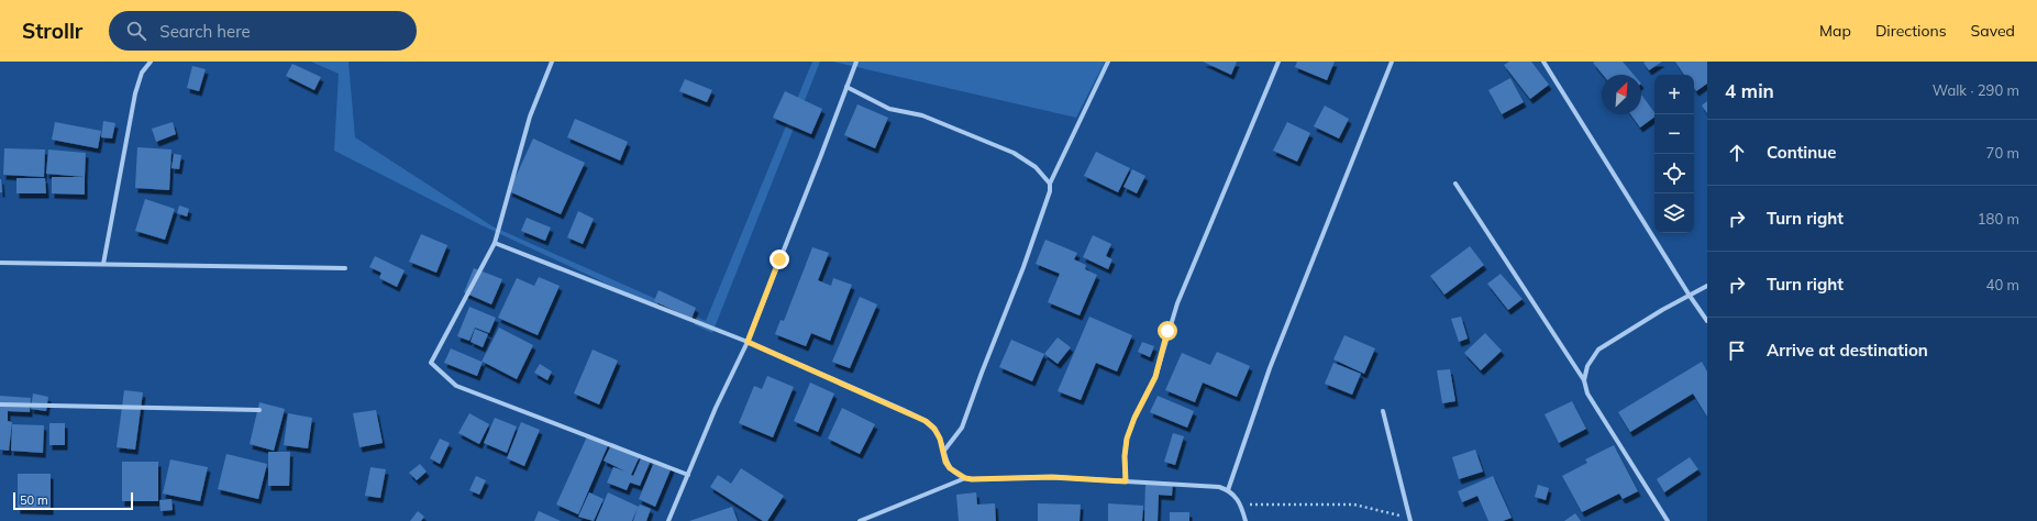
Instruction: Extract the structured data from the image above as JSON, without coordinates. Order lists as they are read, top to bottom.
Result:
{
  "scale_bar": "50 m",
  "north": "top right",
  "page": {
    "header": "Strollr",
    "search": "Search here",
    "nav": ["Map", "Directions", "Saved"],
    "heading": ["4 min", "Walk · 290 m"],
    "map_buttons": ["+", "−"],
    "list": [
      ["Continue", "70 m"],
      ["Turn right", "180 m"],
      ["Turn right", "40 m"],
      "Arrive at destination"
    ],
    "scale": "50 m"
  }
}
